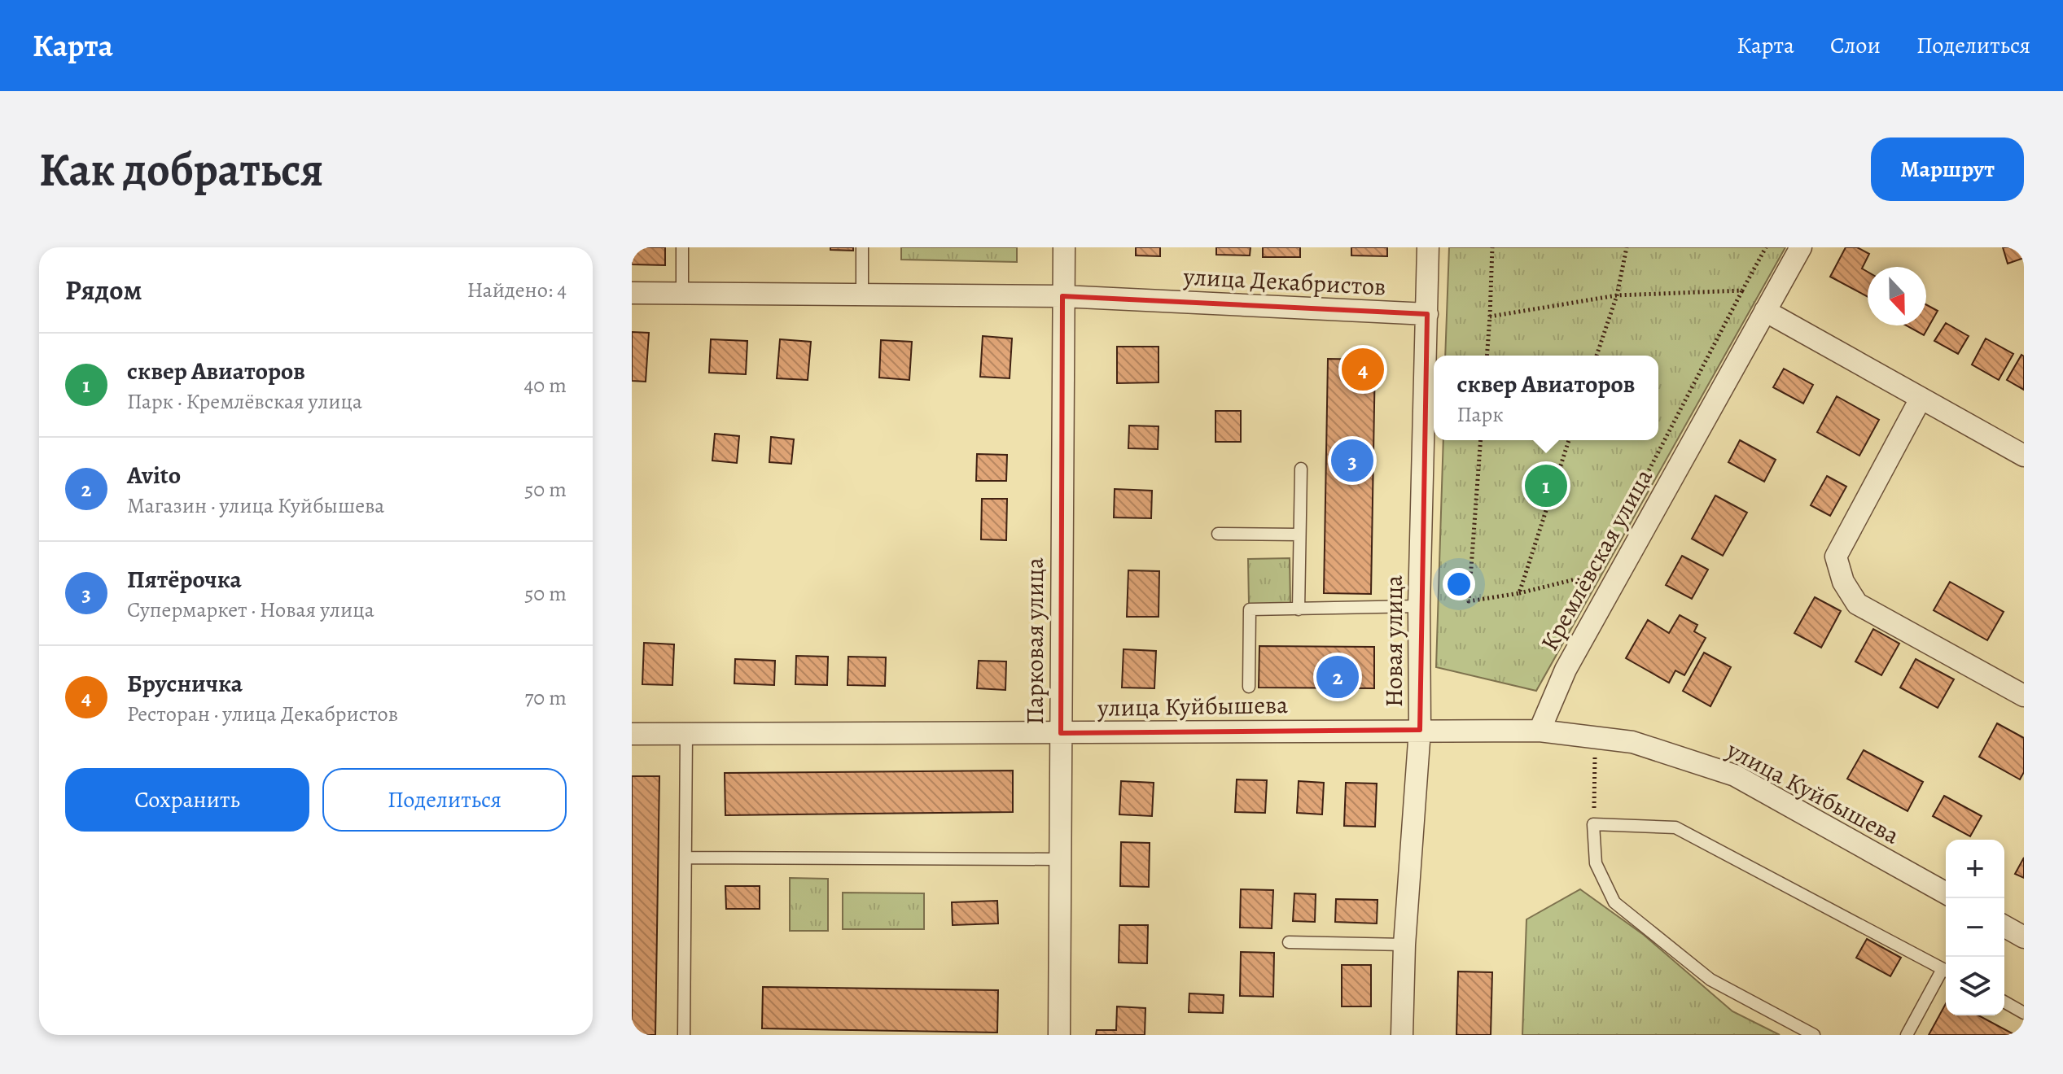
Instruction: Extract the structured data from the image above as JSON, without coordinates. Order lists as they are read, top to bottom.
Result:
{
  "streets": {
    "street": [
      "улица Декабристов",
      "Кремлёвская улица",
      "Парковая улица",
      "Новая улица",
      "улица Куйбышева"
    ]
  },
  "crossings": [
    ["улица Декабристов", "Парковая улица"],
    ["улица Декабристов", "Новая улица"],
    ["Кремлёвская улица", "улица Куйбышева"],
    ["Парковая улица", "улица Куйбышева"],
    ["Новая улица", "улица Куйбышева"]
  ],
  "north": "bottom",
  "page": {
    "header": "Карта",
    "nav": ["Карта", "Слои", "Поделиться"],
    "buttons": [
      "Маршрут",
      ["Сохранить", "Поделиться"]
    ],
    "title": "Как добраться",
    "heading": ["Рядом", "Найдено: 4"],
    "list": [
      {
        "mark": "1",
        "name": "сквер Авиаторов",
        "note": "Парк · Кремлёвская улица",
        "value": "40 m"
      },
      {
        "mark": "2",
        "name": "Avito",
        "note": "Магазин · улица Куйбышева",
        "value": "50 m"
      },
      {
        "mark": "3",
        "name": "Пятёрочка",
        "note": "Супермаркет · Новая улица",
        "value": "50 m"
      },
      {
        "mark": "4",
        "name": "Брусничка",
        "note": "Ресторан · улица Декабристов",
        "value": "70 m"
      }
    ],
    "pins": [
      "4",
      "3",
      "1",
      "2"
    ],
    "popup": ["сквер Авиаторов", "Парк"],
    "map_buttons": ["+", "−"]
  }
}
